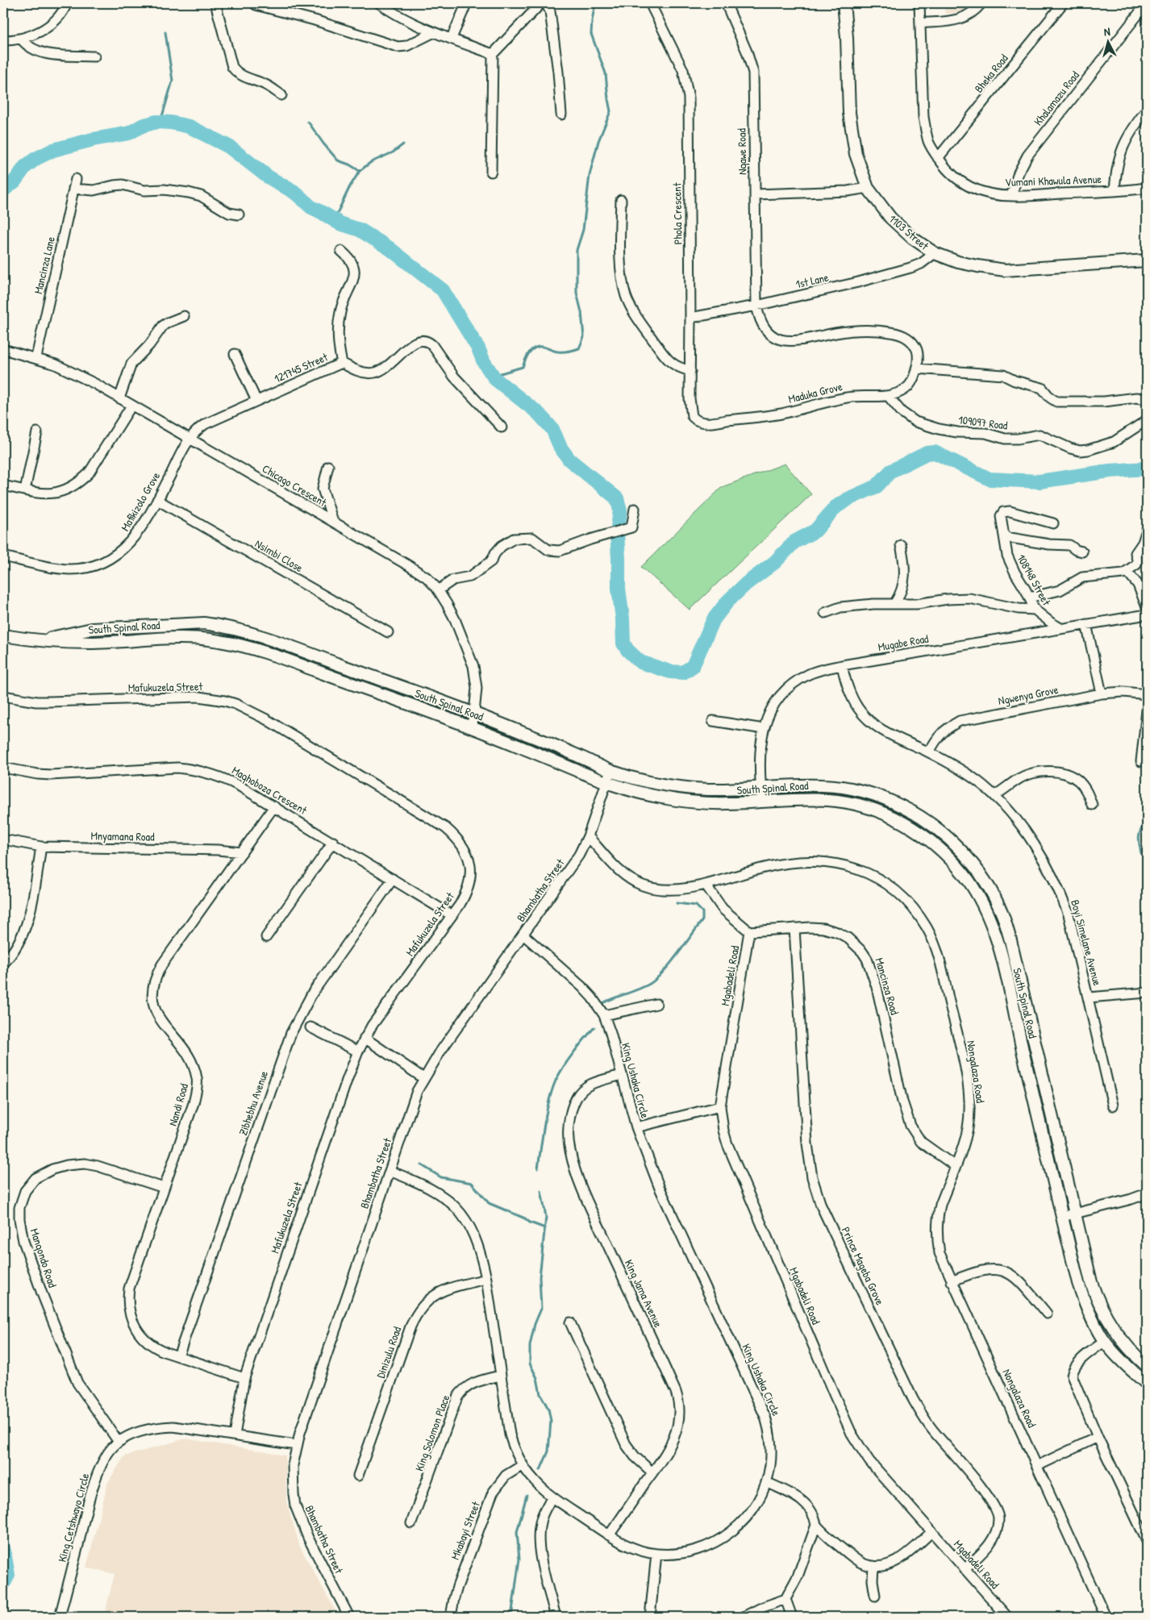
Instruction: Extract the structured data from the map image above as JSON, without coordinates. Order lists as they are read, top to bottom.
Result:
{
  "streets": {
    "street": [
      "Bheka Road",
      "Khalamazu Road",
      "Nqawe Road",
      "Vumani Khawula Avenue",
      "Phola Crescent",
      "1103 Street",
      "Mancinza Lane",
      "1st Lane",
      "121745 Street",
      "Maduka Grove",
      "109097 Road",
      "Chicago Crescent",
      "Mafikizolo Grove",
      "Nsimbi Close",
      "108148 Street",
      "South Spinal Road",
      "Mugabe Road",
      "Mafukuzela Street",
      "Ngwenya Grove",
      "Maqhoboza Crescent",
      "Mnyamana Road",
      "Bhambatha Street",
      "Boyi Simelane Avenue",
      "Mgabadeli Road",
      "Mancinza Road",
      "Nongalaza Road",
      "King Ushaka Circle",
      "Zibhebhu Avenue",
      "Nandi Road",
      "Manqondo Road",
      "Prince Mageba Grove",
      "King Jama Avenue",
      "Dinizulu Road",
      "King Solomon Place",
      "King Cetshwayo Circle",
      "Mkabayi Street"
    ]
  },
  "crossings": [
    ["Bheka Road", "Vumani Khawula Avenue"],
    ["Khalamazu Road", "Vumani Khawula Avenue"],
    ["Nqawe Road", "1st Lane"],
    ["Nqawe Road", "Maduka Grove"],
    ["Phola Crescent", "1st Lane"],
    ["Phola Crescent", "Maduka Grove"],
    ["1103 Street", "1st Lane"],
    ["Mancinza Lane", "Chicago Crescent"],
    ["1st Lane", "Maduka Grove"],
    ["121745 Street", "Chicago Crescent"],
    ["121745 Street", "Mafikizolo Grove"],
    ["Maduka Grove", "109097 Road"],
    ["Chicago Crescent", "Mafikizolo Grove"],
    ["Chicago Crescent", "South Spinal Road"],
    ["Mafikizolo Grove", "Nsimbi Close"],
    ["108148 Street", "Mugabe Road"],
    ["South Spinal Road", "Mugabe Road"],
    ["South Spinal Road", "Bhambatha Street"],
    ["Mugabe Road", "Boyi Simelane Avenue"],
    ["Mafukuzela Street", "Maqhoboza Crescent"],
    ["Mafukuzela Street", "Nandi Road"],
    ["Mafukuzela Street", "King Cetshwayo Circle"],
    ["Ngwenya Grove", "Boyi Simelane Avenue"],
    ["Maqhoboza Crescent", "Zibhebhu Avenue"],
    ["Maqhoboza Crescent", "Nandi Road"],
    ["Mnyamana Road", "Nandi Road"],
    ["Bhambatha Street", "Nongalaza Road"],
    ["Bhambatha Street", "King Ushaka Circle"],
    ["Bhambatha Street", "King Cetshwayo Circle"],
    ["Mgabadeli Road", "Mancinza Road"],
    ["Mgabadeli Road", "Prince Mageba Grove"],
    ["Mancinza Road", "Nongalaza Road"],
    ["Mancinza Road", "Prince Mageba Grove"],
    ["King Ushaka Circle", "King Jama Avenue"],
    ["King Ushaka Circle", "Dinizulu Road"],
    ["King Ushaka Circle", "King Solomon Place"],
    ["King Ushaka Circle", "Mkabayi Street"],
    ["Zibhebhu Avenue", "Nandi Road"],
    ["Nandi Road", "Manqondo Road"],
    ["Manqondo Road", "King Cetshwayo Circle"]
  ],
  "north": "top"
}
